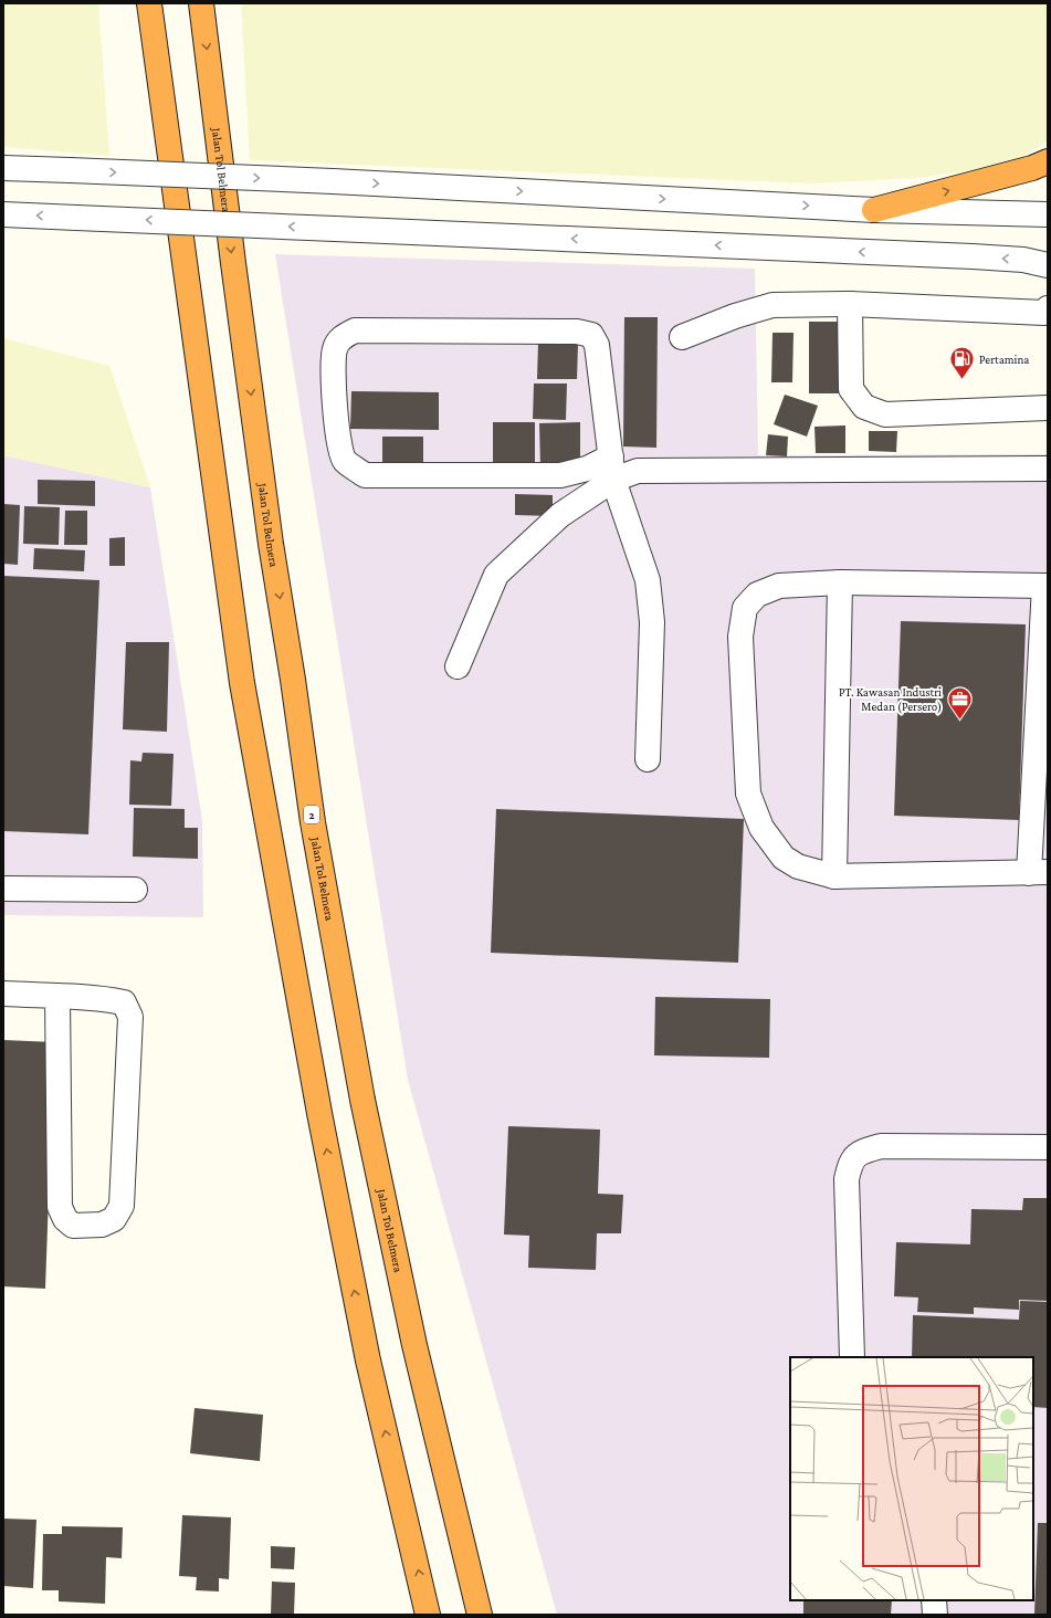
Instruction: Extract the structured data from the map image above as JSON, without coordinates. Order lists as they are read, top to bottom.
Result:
{
  "streets": {
    "highway": ["Jalan Tol Belmera", "2"]
  },
  "places": {
    "fuel station": ["Pertamina"],
    "office": ["PT. Kawasan Industri Medan (Persero)"]
  }
}
